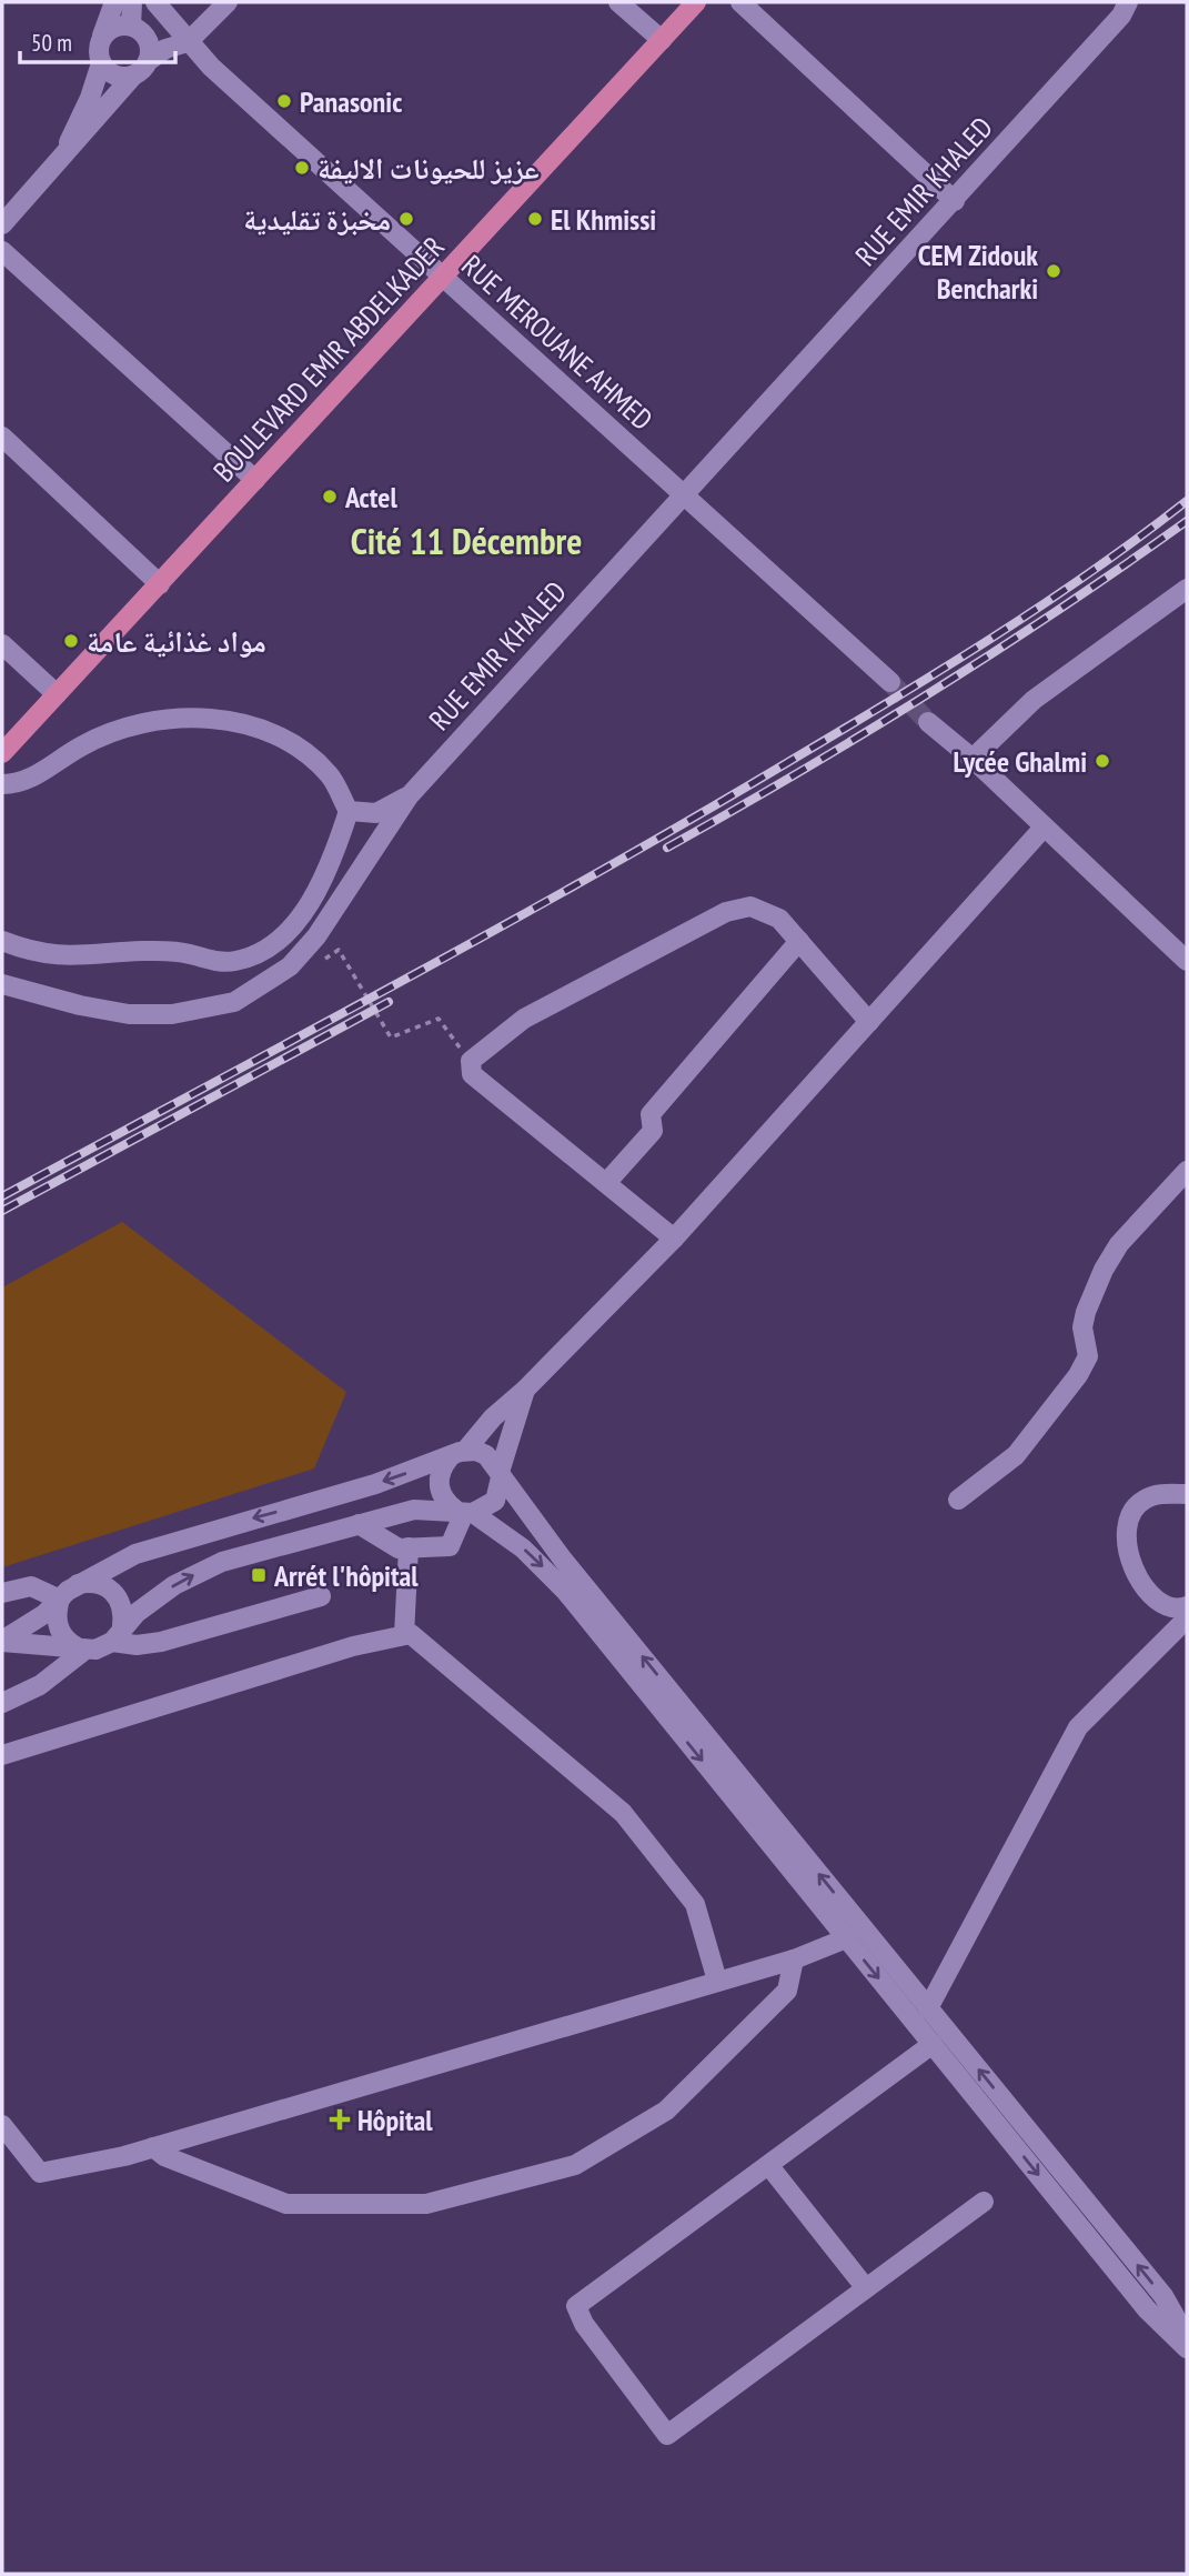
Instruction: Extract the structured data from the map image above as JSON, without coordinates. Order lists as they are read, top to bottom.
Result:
{
  "streets": {
    "main road": ["BOULEVARD EMIR ABDELKADER"],
    "street": ["RUE EMIR KHALED", "RUE MEROUANE AHMED"]
  },
  "crossings": [
    ["RUE EMIR KHALED", "RUE MEROUANE AHMED"],
    ["RUE MEROUANE AHMED", "BOULEVARD EMIR ABDELKADER"]
  ],
  "districts": ["Cité 11 Décembre"],
  "places": {
    "other": [
      "Panasonic",
      "عزيز للحيونات الاليفة",
      "مخبزة تقليدية",
      "El Khmissi",
      "CEM Zidouk Bencharki",
      "Actel",
      "مواد غذائية عامة",
      "Lycée Ghalmi"
    ],
    "transit": ["Arrét l'hôpital"],
    "health": ["Hôpital"]
  },
  "scale_bar": "50 m"
}
